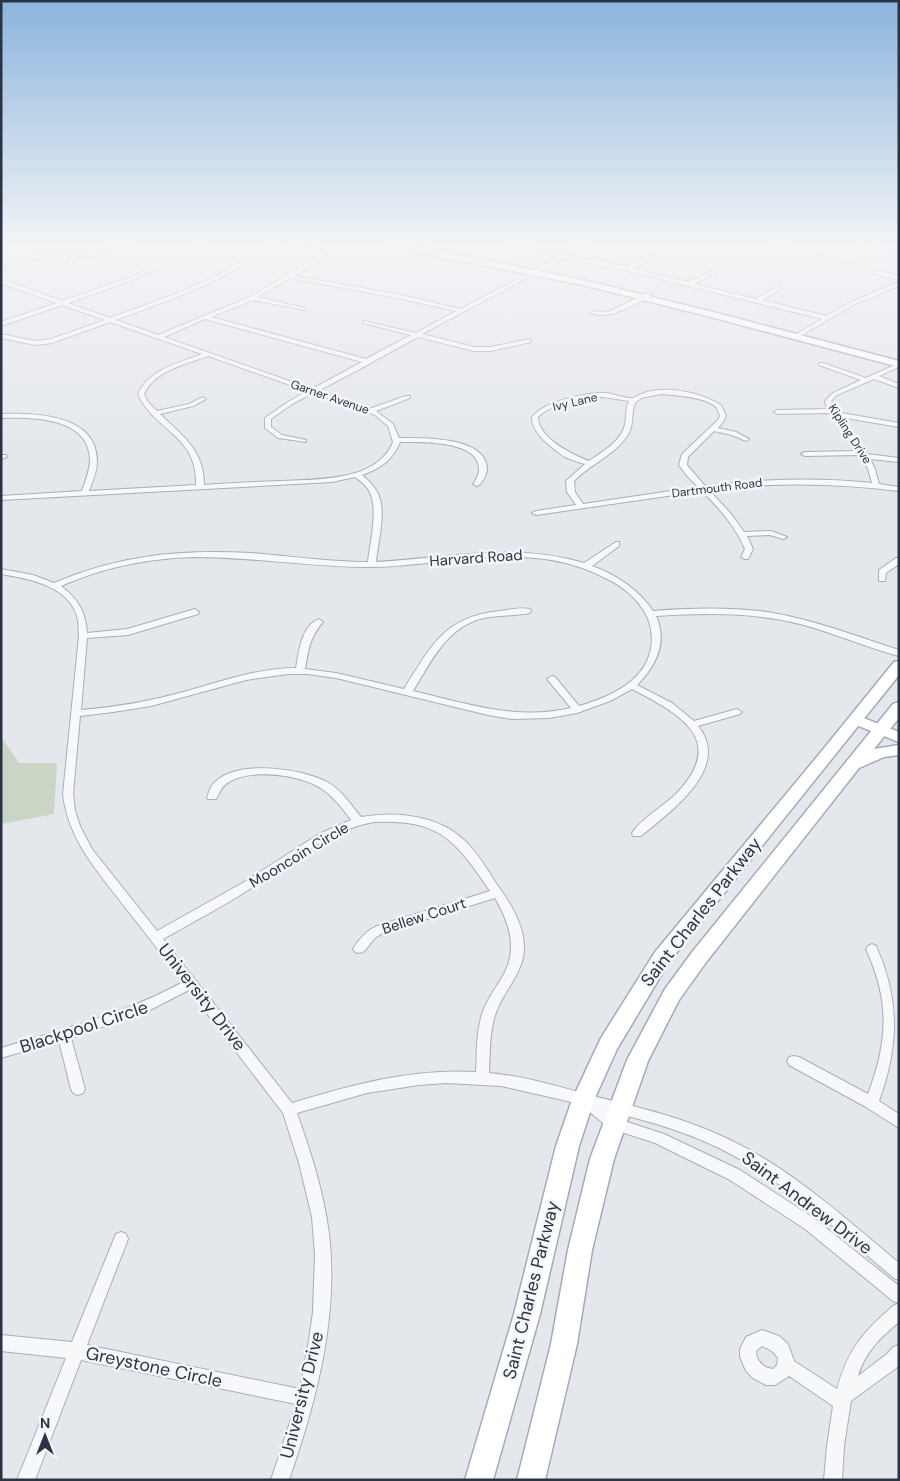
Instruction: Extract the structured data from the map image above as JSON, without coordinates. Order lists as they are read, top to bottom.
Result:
{
  "streets": {
    "main road": ["Saint Charles Parkway"],
    "street": [
      "Garner Avenue",
      "Ivy Lane",
      "Kipling Drive",
      "Dartmouth Road",
      "Harvard Road",
      "Mooncoin Circle",
      "Bellew Court",
      "University Drive",
      "Blackpool Circle",
      "Saint Andrew Drive",
      "Greystone Circle"
    ]
  },
  "crossings": [
    ["Kipling Drive", "Dartmouth Road"],
    ["Harvard Road", "University Drive"],
    ["Mooncoin Circle", "Bellew Court"],
    ["Mooncoin Circle", "University Drive"],
    ["Saint Charles Parkway", "Saint Andrew Drive"],
    ["University Drive", "Blackpool Circle"],
    ["University Drive", "Greystone Circle"]
  ],
  "north": "top"
}
